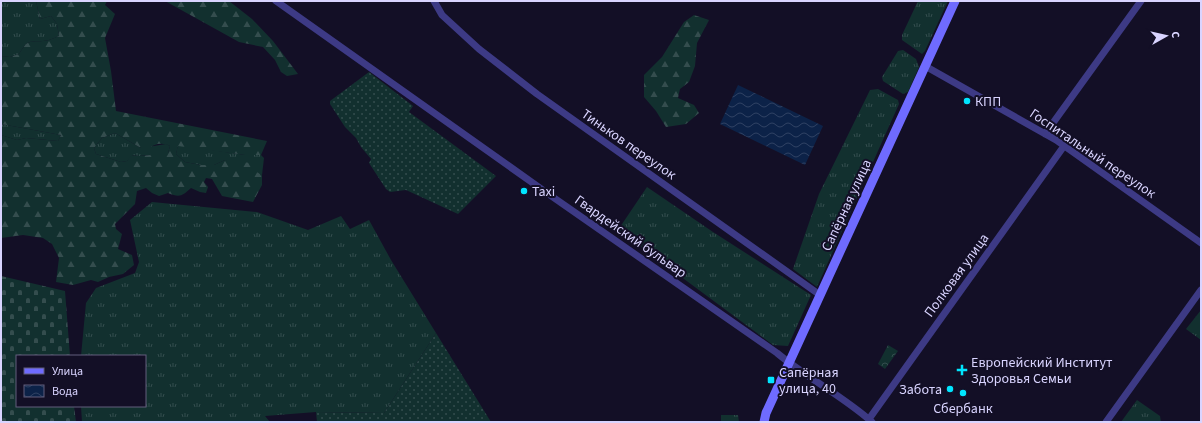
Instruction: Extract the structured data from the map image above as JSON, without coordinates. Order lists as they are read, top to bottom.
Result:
{
  "streets": {
    "street": [
      "Тиньков переулок",
      "Госпитальный переулок",
      "Сапёрная улица",
      "Гвардейский бульвар",
      "Полковая улица"
    ]
  },
  "crossings": [
    ["Тиньков переулок", "Сапёрная улица"],
    ["Госпитальный переулок", "Сапёрная улица"],
    ["Госпитальный переулок", "Полковая улица"],
    ["Сапёрная улица", "Гвардейский бульвар"],
    ["Гвардейский бульвар", "Полковая улица"]
  ],
  "places": {
    "other": [
      "КПП",
      "Taxi",
      "Забота",
      "Сбербанк"
    ],
    "health": ["Европейский Институт Здоровья Семьи"],
    "transit": ["Сапёрная улица, 40"]
  },
  "legend": ["Улица", "Вода"],
  "north": "right"
}
